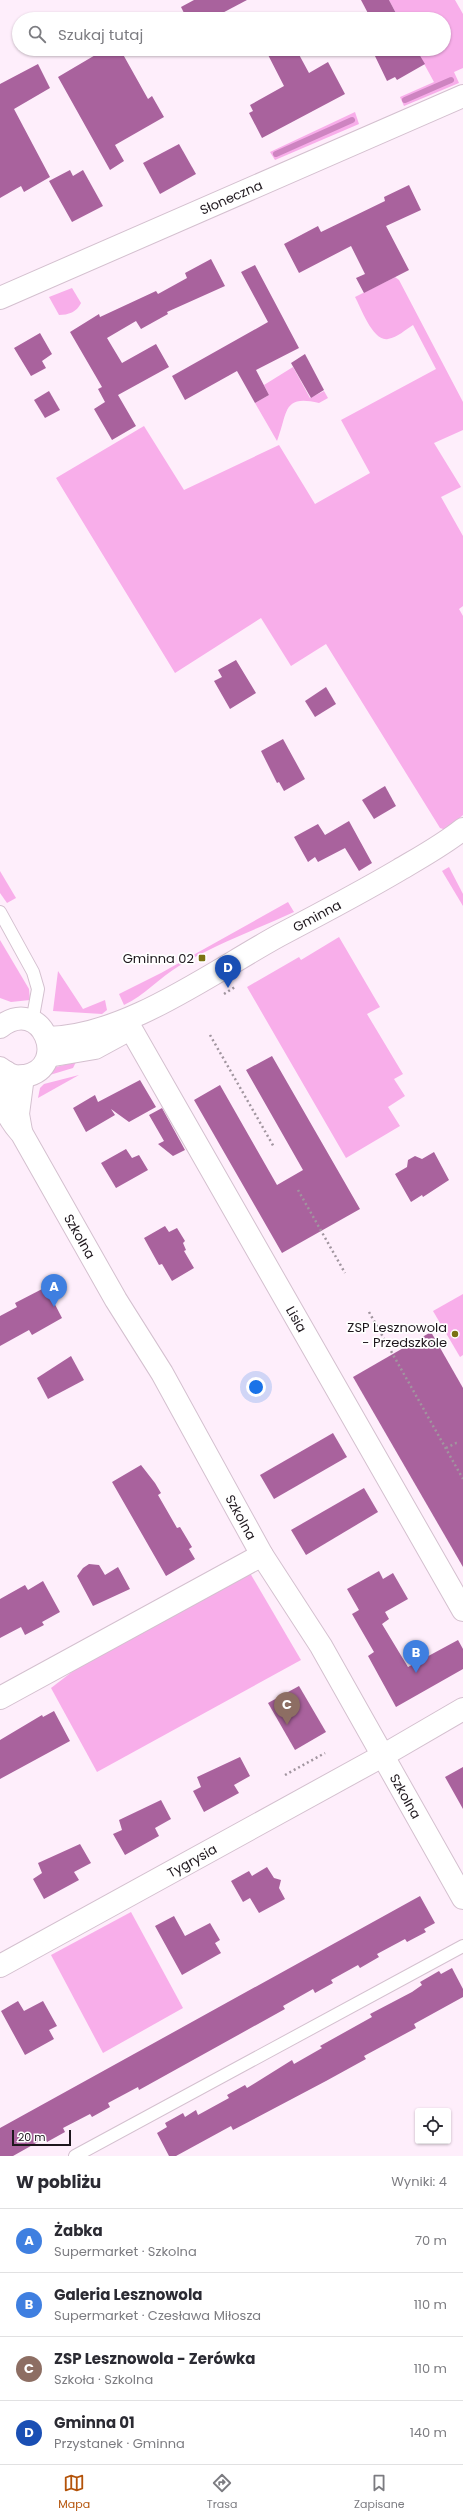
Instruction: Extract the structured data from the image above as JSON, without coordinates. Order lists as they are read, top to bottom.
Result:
{
  "streets": {
    "street": [
      "Słoneczna",
      "Gminna",
      "Szkolna",
      "Lisia",
      "Tygrysia"
    ]
  },
  "crossings": [
    ["Gminna", "Lisia"],
    ["Szkolna", "Tygrysia"]
  ],
  "places": {
    "transit": ["Gminna 02"],
    "other": ["ZSP Lesznowola - Przedszkole"]
  },
  "scale_bar": "20 m",
  "page": {
    "search": "Szukaj tutaj",
    "pins": [
      "D",
      "A",
      "B",
      "C"
    ],
    "scale": "20 m",
    "heading": ["W pobliżu", "Wyniki: 4"],
    "list": [
      {
        "mark": "A",
        "name": "Żabka",
        "note": "Supermarket · Szkolna",
        "value": "70 m"
      },
      {
        "mark": "B",
        "name": "Galeria Lesznowola",
        "note": "Supermarket · Czesława Miłosza",
        "value": "110 m"
      },
      {
        "mark": "C",
        "name": "ZSP Lesznowola - Zerówka",
        "note": "Szkoła · Szkolna",
        "value": "110 m"
      },
      {
        "mark": "D",
        "name": "Gminna 01",
        "note": "Przystanek · Gminna",
        "value": "140 m"
      }
    ],
    "nav": ["Mapa", "Trasa", "Zapisane"]
  }
}
